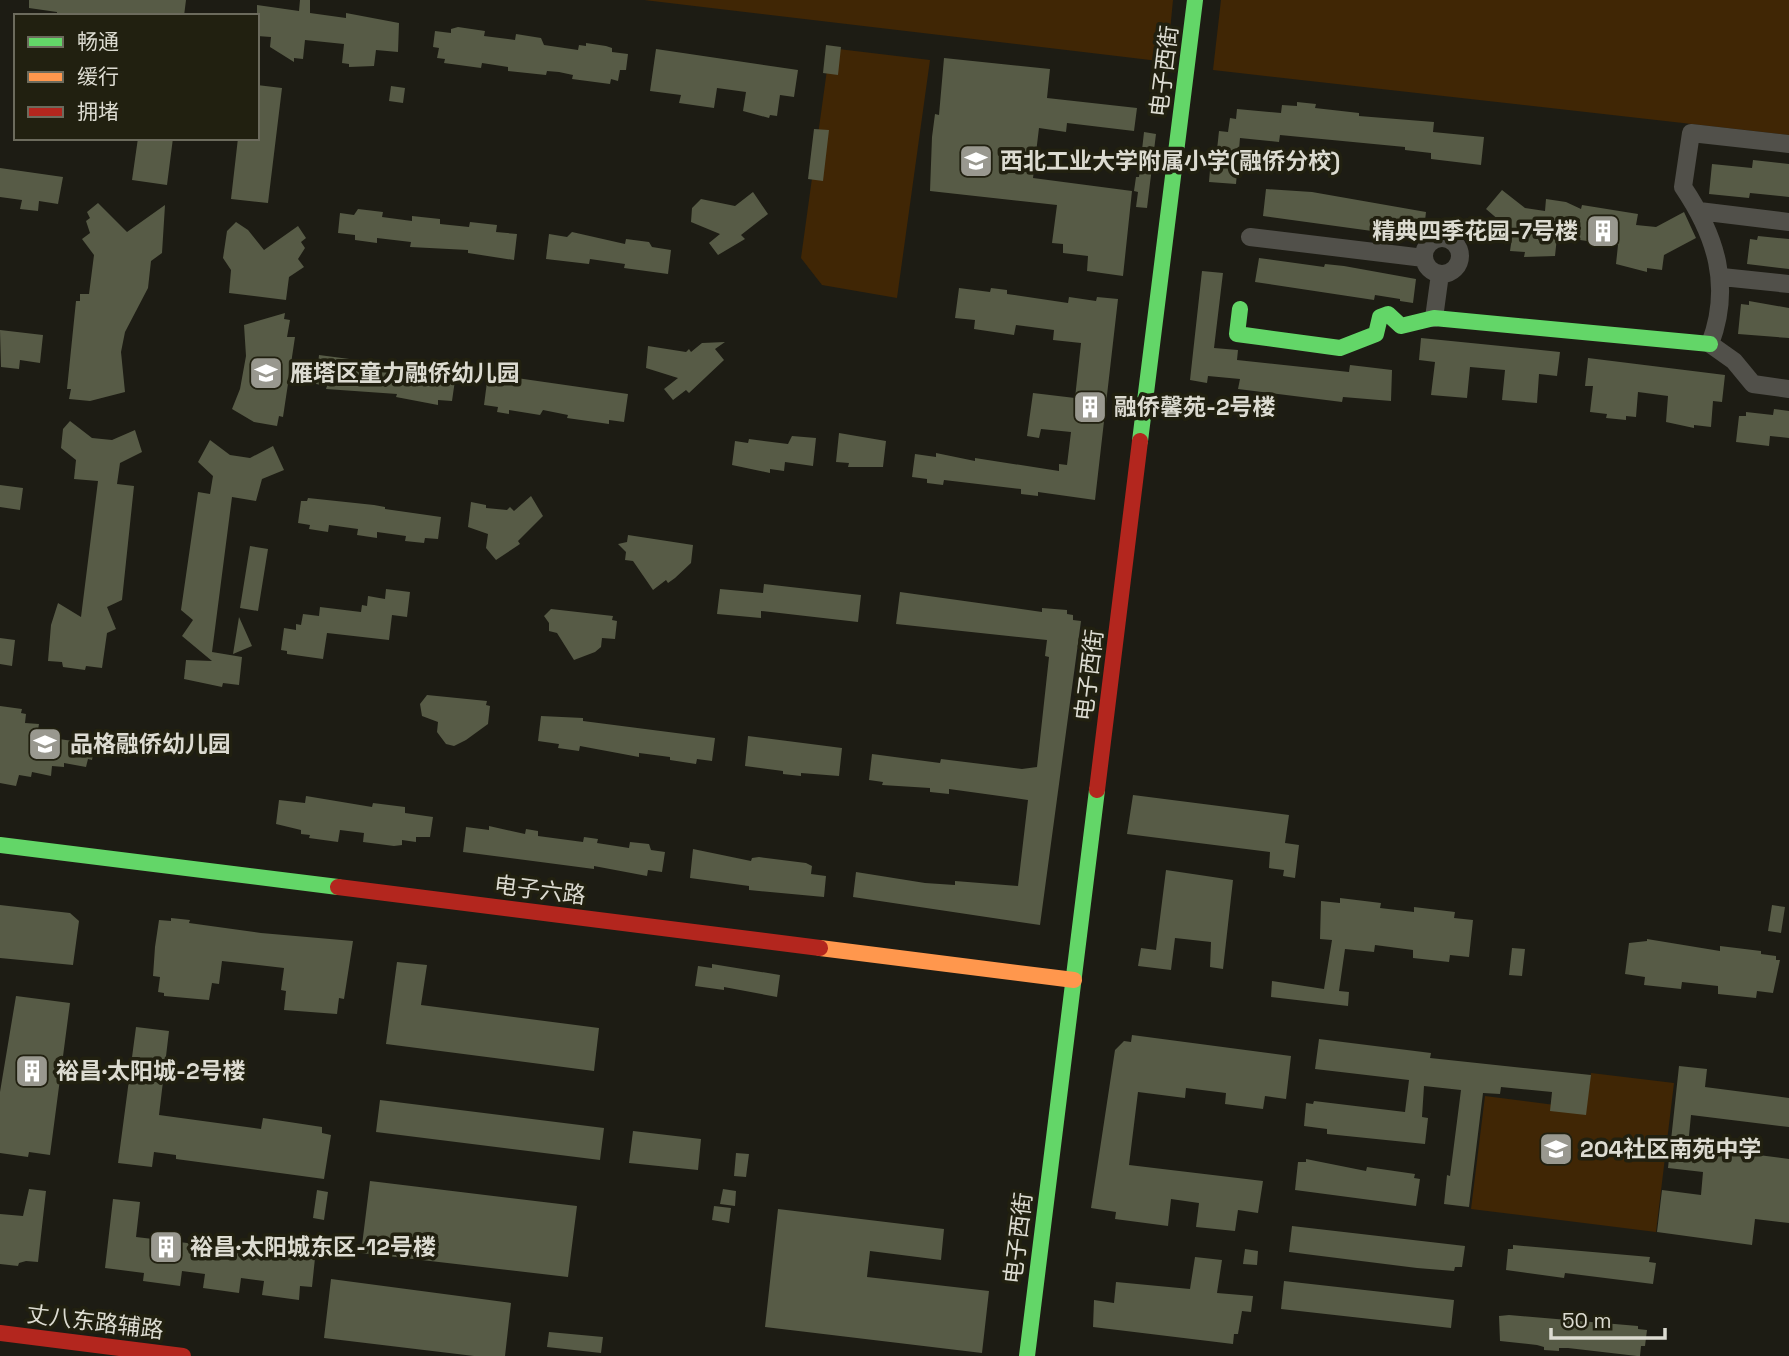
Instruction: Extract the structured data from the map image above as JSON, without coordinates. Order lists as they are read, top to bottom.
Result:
{
  "streets": {
    "street": ["电子西街", "电子六路", "丈八东路辅路"]
  },
  "crossings": [
    ["电子西街", "电子六路"]
  ],
  "places": {
    "school or university": [
      "西北工业大学附属小学(融侨分校)",
      "雁塔区童力融侨幼儿园",
      "品格融侨幼儿园",
      "204社区南苑中学"
    ],
    "building": [
      "精典四季花园-7号楼",
      "融侨馨苑-2号楼",
      "裕昌·太阳城-2号楼",
      "裕昌·太阳城东区-12号楼"
    ]
  },
  "legend": ["畅通", "缓行", "拥堵"],
  "scale_bar": "50 m"
}
